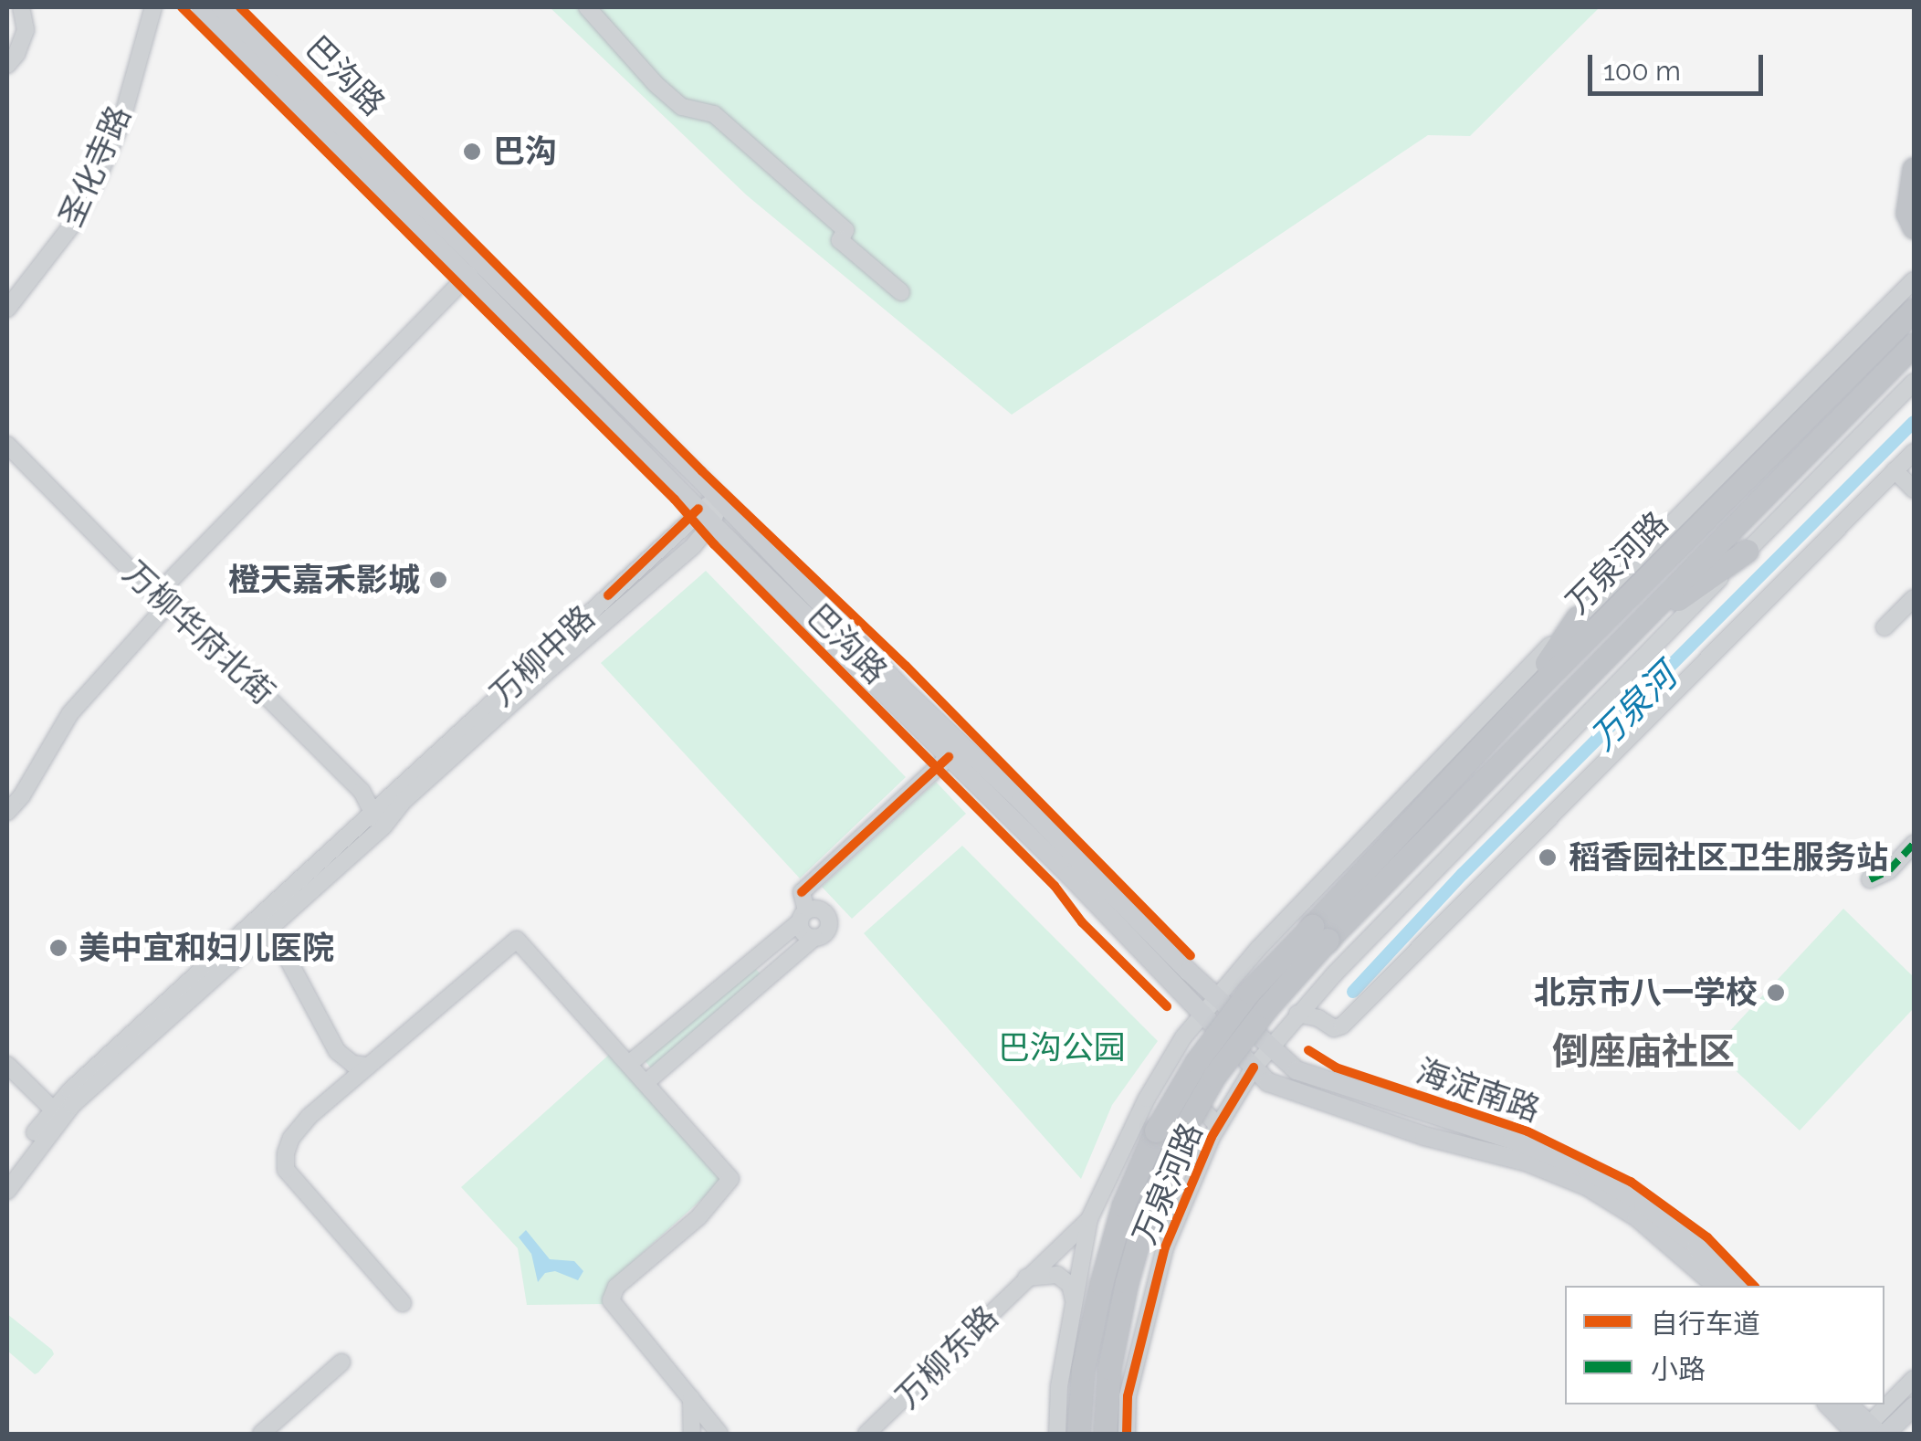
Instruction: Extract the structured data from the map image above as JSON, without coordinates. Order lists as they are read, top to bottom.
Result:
{
  "streets": {
    "highway": ["万泉河路"],
    "main road": ["巴沟路", "海淀南路"],
    "street": [
      "圣化寺路",
      "万柳华府北街",
      "万柳中路",
      "万柳东路"
    ]
  },
  "crossings": [
    ["巴沟路", "万泉河路"],
    ["巴沟路", "万柳中路"],
    ["巴沟路", "海淀南路"],
    ["万泉河路", "海淀南路"],
    ["万泉河路", "万柳东路"],
    ["万柳华府北街", "万柳中路"]
  ],
  "districts": ["倒座庙社区"],
  "water": ["万泉河"],
  "parks": ["巴沟公园"],
  "places": [
    "巴沟",
    "橙天嘉禾影城",
    "稻香园社区卫生服务站",
    "美中宜和妇儿医院",
    "北京市八一学校"
  ],
  "legend": ["自行车道", "小路"],
  "scale_bar": "100 m"
}
